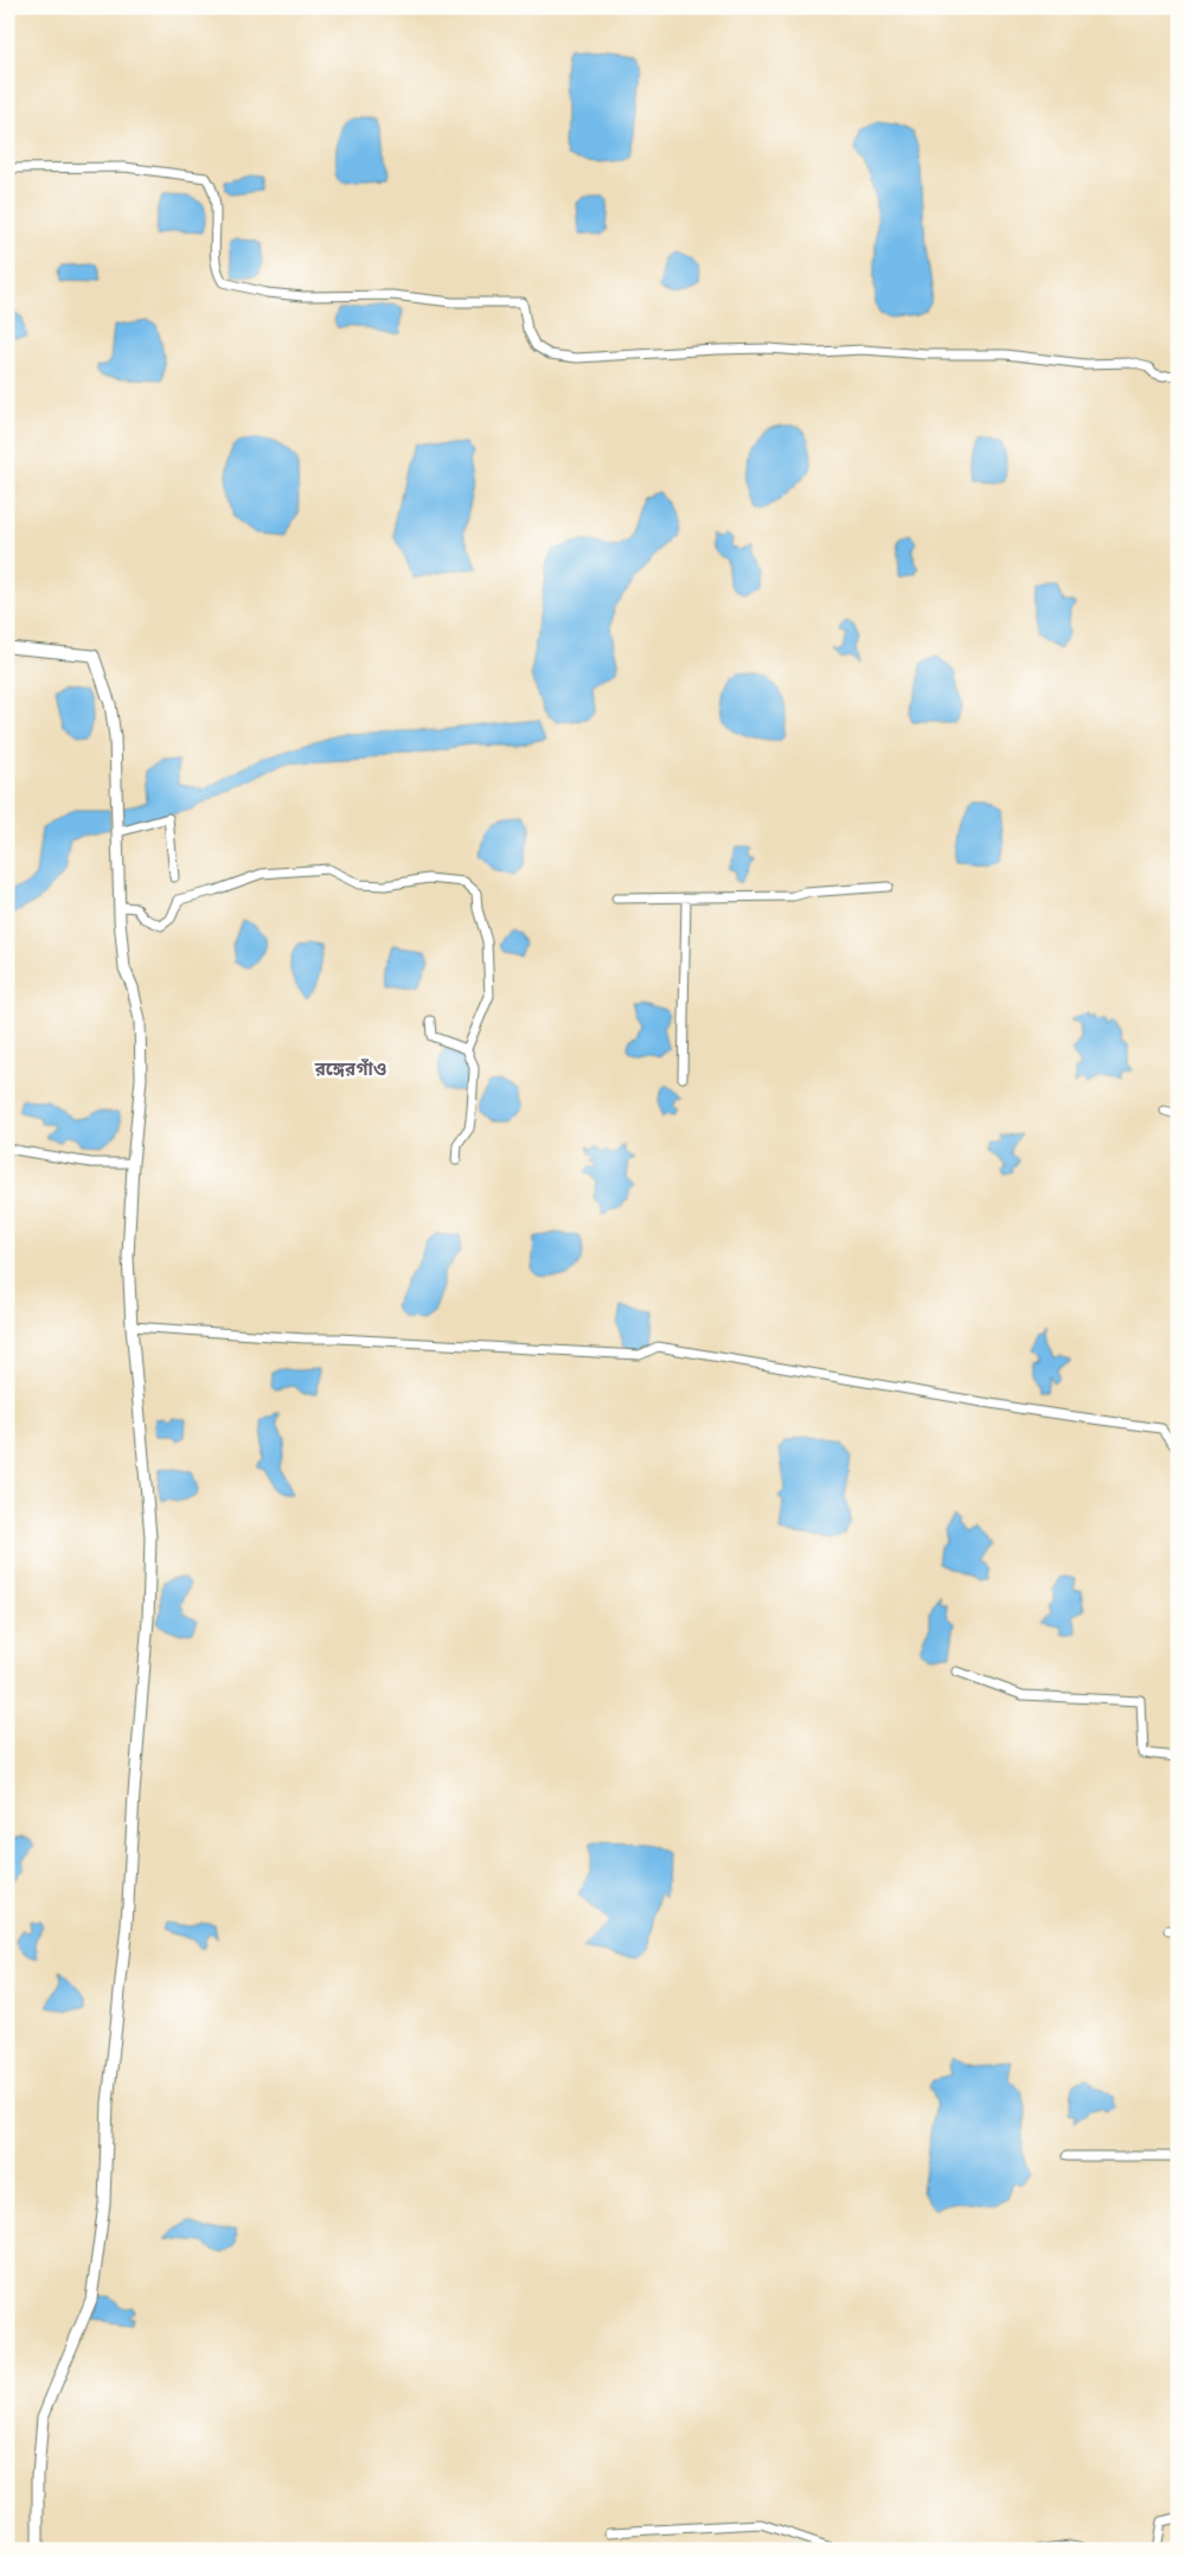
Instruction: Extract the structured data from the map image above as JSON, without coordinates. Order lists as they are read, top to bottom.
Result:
{
  "districts": ["রঙ্গেরগাঁও"]
}
